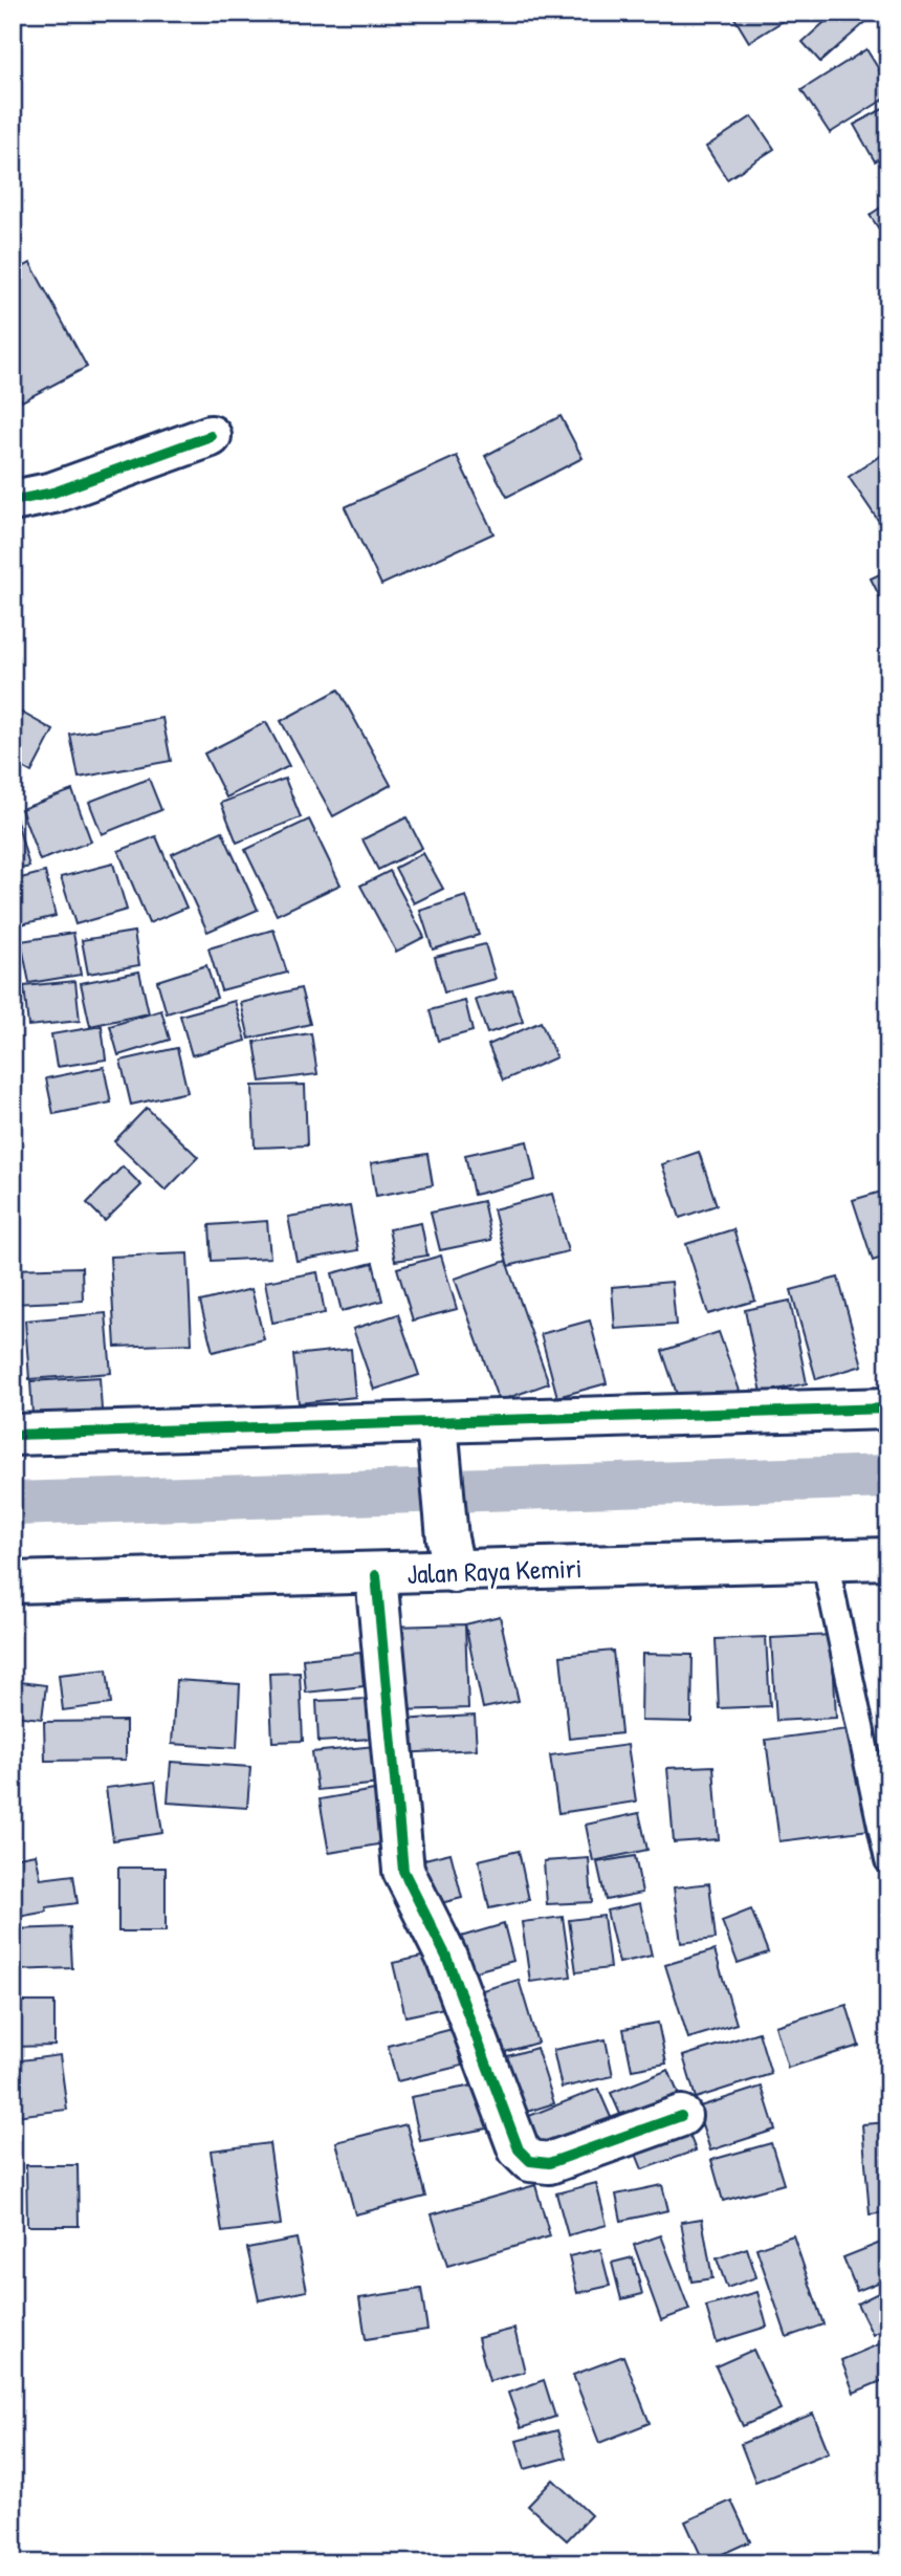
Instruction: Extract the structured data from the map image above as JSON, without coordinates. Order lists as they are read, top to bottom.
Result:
{
  "streets": {
    "street": ["Jalan Raya Kemiri"]
  }
}
